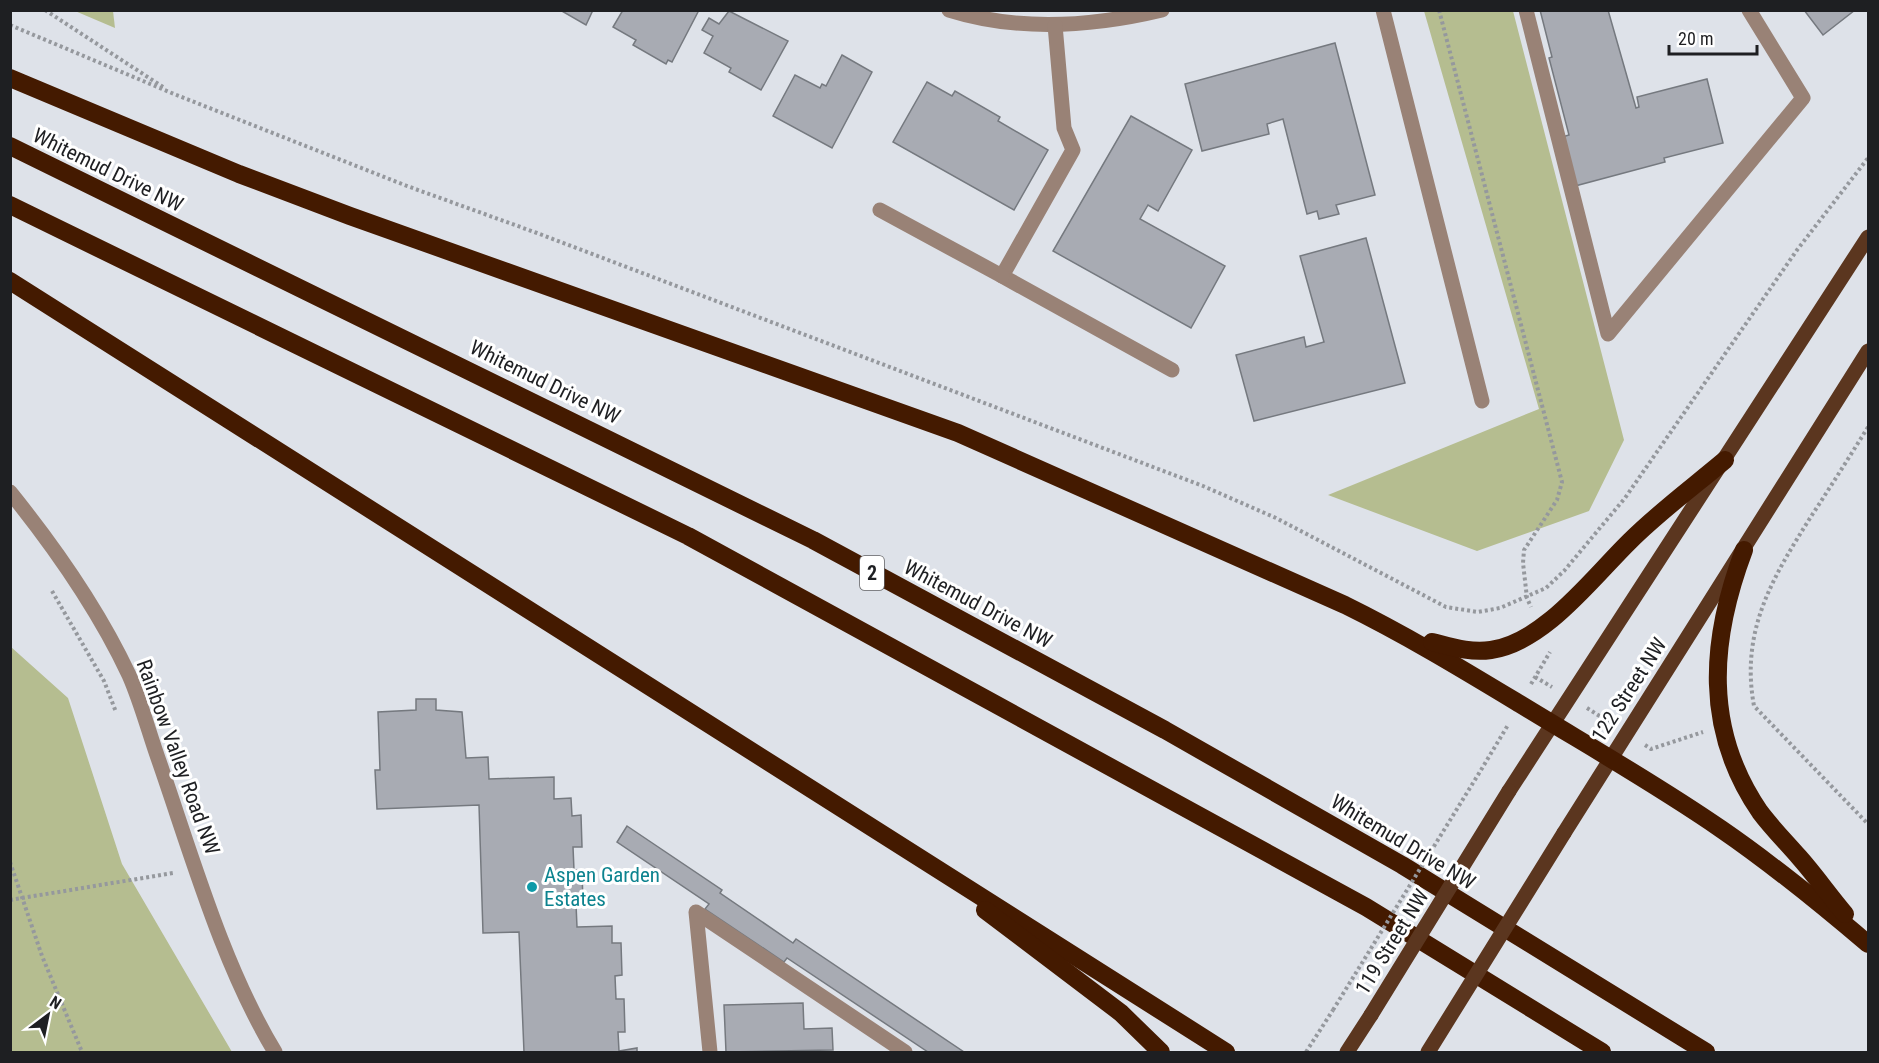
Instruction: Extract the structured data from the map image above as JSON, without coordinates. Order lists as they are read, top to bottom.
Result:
{
  "streets": {
    "highway": ["Whitemud Drive NW", "2"],
    "main road": ["122 Street NW", "119 Street NW"],
    "street": ["Rainbow Valley Road NW"]
  },
  "places": ["Aspen Garden Estates"],
  "scale_bar": "20 m",
  "north": "top right"
}
